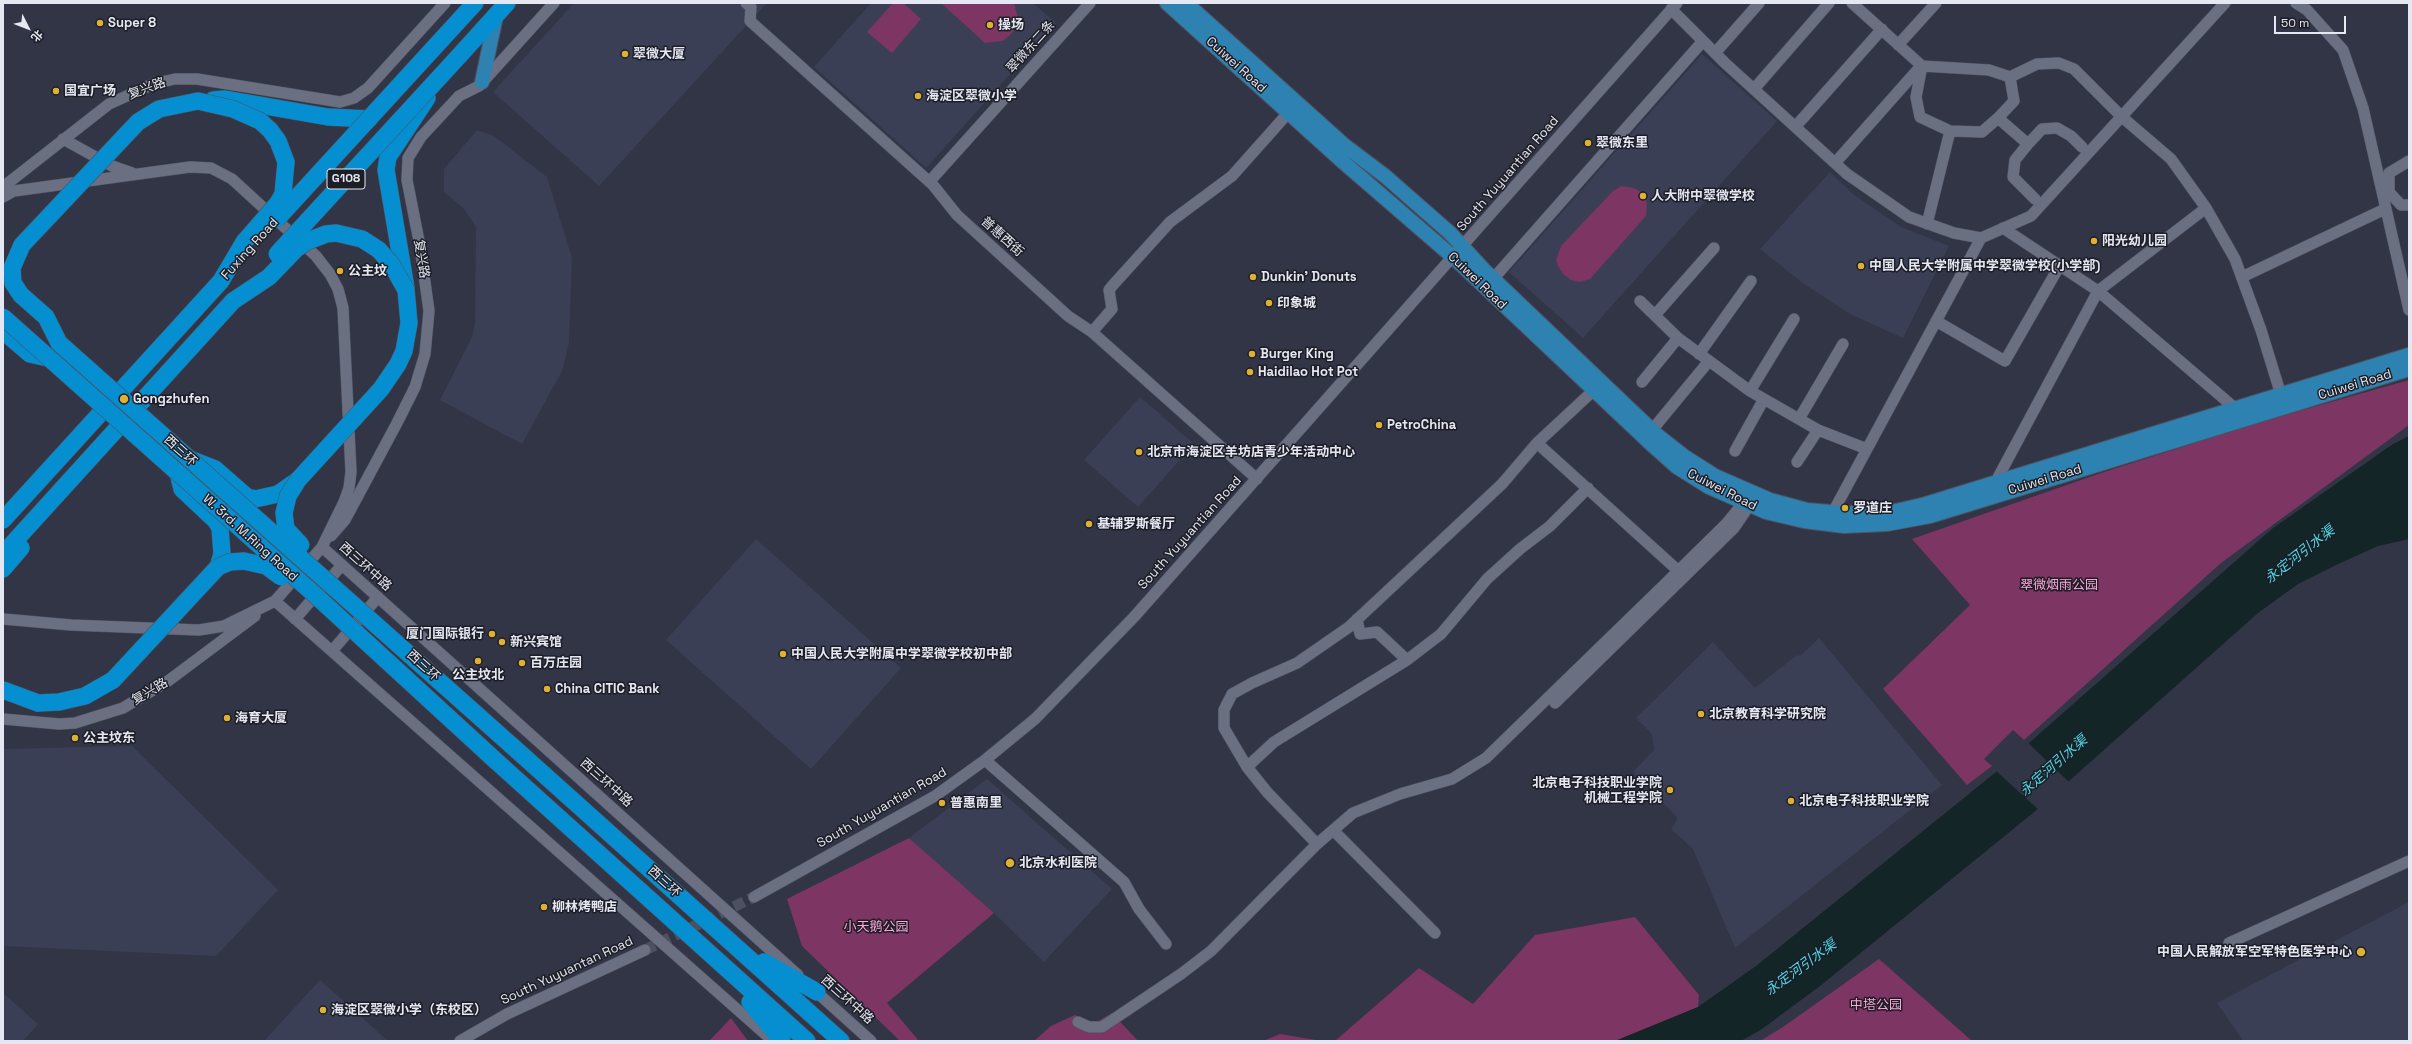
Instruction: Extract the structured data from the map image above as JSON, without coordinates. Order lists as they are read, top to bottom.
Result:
{
  "streets": {
    "highway": [
      "G108",
      "Fuxing Road",
      "西三环",
      "W. 3rd. M.Ring Road"
    ],
    "main road": ["Cuiwei Road"],
    "street": [
      "翠微东二条",
      "复兴路",
      "South Yuyuantian Road",
      "普惠西街",
      "西三环中路",
      "South Yuyuantan Road"
    ]
  },
  "crossings": [
    ["翠微东二条", "普惠西街"],
    ["Cuiwei Road", "South Yuyuantian Road"],
    ["复兴路", "西三环中路"],
    ["South Yuyuantian Road", "普惠西街"],
    ["G108", "Fuxing Road"],
    ["西三环", "W. 3rd. M.Ring Road"]
  ],
  "water": ["永定河引水渠"],
  "parks": ["翠微烟雨公园", "小天鹅公园", "中塔公园"],
  "places": [
    "Super 8",
    "操场",
    "翠微大厦",
    "国宜广场",
    "海淀区翠微小学",
    "翠微东里",
    "人大附中翠微学校",
    "阳光幼儿园",
    "中国人民大学附属中学翠微学校(小学部)",
    "公主坟",
    "Dunkin' Donuts",
    "印象城",
    "Burger King",
    "Haidilao Hot Pot",
    "Gongzhufen",
    "PetroChina",
    "北京市海淀区羊坊店青少年活动中心",
    "罗道庄",
    "基辅罗斯餐厅",
    "厦门国际银行",
    "新兴宾馆",
    "中国人民大学附属中学翠微学校初中部",
    "公主坟北",
    "百万庄园",
    "China CITIC Bank",
    "北京教育科学研究院",
    "海育大厦",
    "公主坟东",
    "北京电子科技职业学院 机械工程学院",
    "北京电子科技职业学院",
    "普惠南里",
    "北京水利医院",
    "柳林烤鸭店",
    "中国人民解放军空军特色医学中心",
    "海淀区翠微小学（东校区）"
  ],
  "scale_bar": "50 m",
  "north": "bottom right"
}
